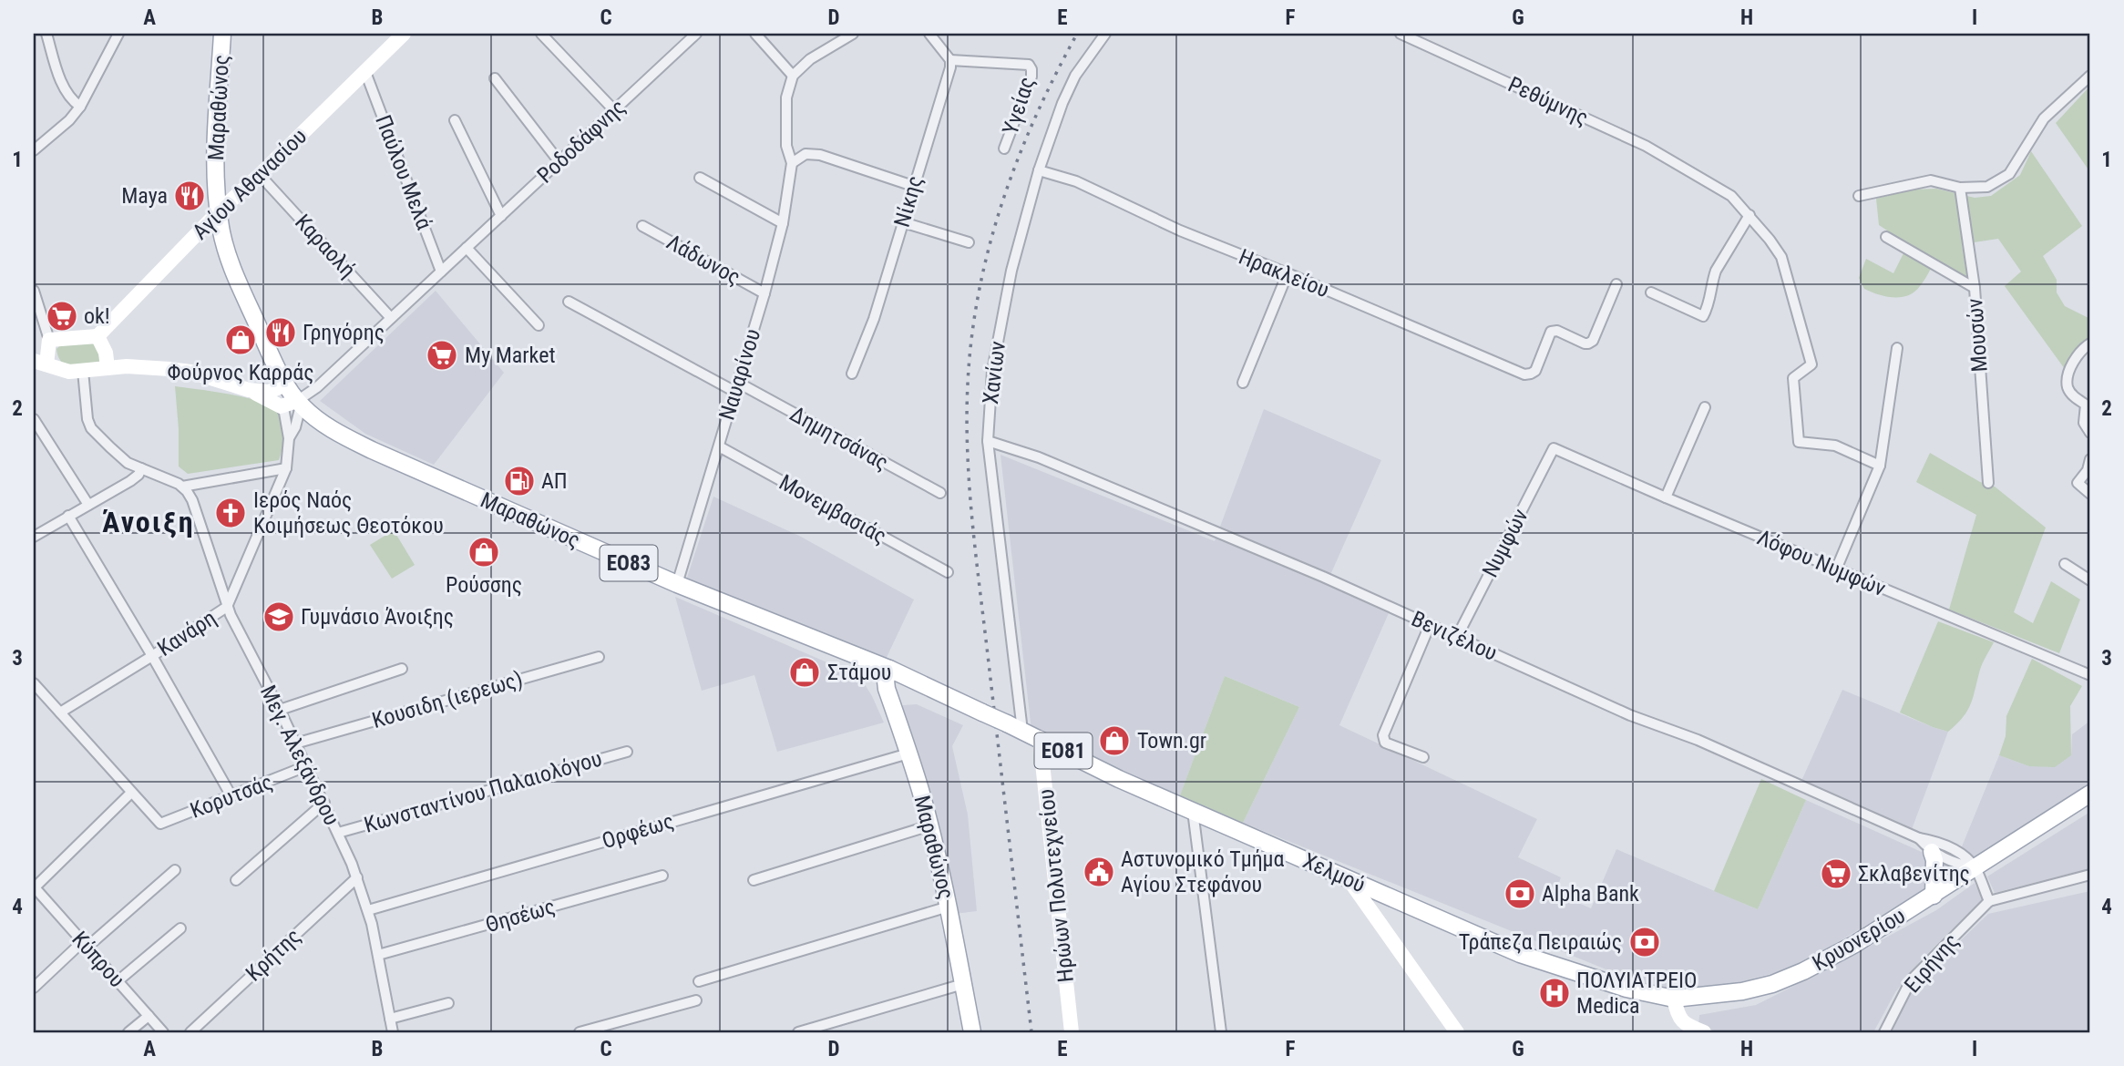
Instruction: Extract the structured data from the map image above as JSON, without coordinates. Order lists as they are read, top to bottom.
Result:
{
  "streets": {
    "main road": [
      "Μαραθώνος",
      "ΕΟ83",
      "ΕΟ81",
      "Χελμού",
      "Κρυονερίου"
    ],
    "street": [
      "Ρεθύμνης",
      "Υγείας",
      "Ροδοδάφνης",
      "Παύλου Μελά",
      "Αγίου Αθανασίου",
      "Νίκης",
      "Καραολή",
      "Λάδωνος",
      "Ηρακλείου",
      "Μουσών",
      "Χανίων",
      "Ναυαρίνου",
      "Δημητσάνας",
      "Μονεμβασιάς",
      "Νυμφών",
      "Λόφου Νυμφών",
      "Κανάρη",
      "Βενιζέλου",
      "Κουσιδη (ιερεως)",
      "Μεγ. Αλεξάνδρου",
      "Κωνσταντίνου Παλαιολόγου",
      "Κορυτσάς",
      "Ορφέως",
      "Ηρώων Πολυτεχνείου",
      "Θησέως",
      "Κρήτης",
      "Κύπρου",
      "Ειρήνης"
    ]
  },
  "crossings": [
    ["Υγείας", "Νίκης"],
    ["Μαραθώνος", "Ροδοδάφνης"],
    ["Μαραθώνος", "Αγίου Αθανασίου"],
    ["Μαραθώνος", "Ναυαρίνου"],
    ["Μαραθώνος", "Κανάρη"],
    ["Μαραθώνος", "Ορφέως"],
    ["Μαραθώνος", "Χελμού"],
    ["Ροδοδάφνης", "Παύλου Μελά"],
    ["Ροδοδάφνης", "Καραολή"],
    ["Ροδοδάφνης", "Κανάρη"],
    ["Παύλου Μελά", "Αγίου Αθανασίου"],
    ["Αγίου Αθανασίου", "Καραολή"],
    ["Λάδωνος", "Ναυαρίνου"],
    ["Ηρακλείου", "Χανίων"],
    ["Χανίων", "Βενιζέλου"],
    ["Χανίων", "Χελμού"],
    ["Ναυαρίνου", "Δημητσάνας"],
    ["Ναυαρίνου", "Μονεμβασιάς"],
    ["Νυμφών", "Λόφου Νυμφών"],
    ["Νυμφών", "Βενιζέλου"],
    ["Κανάρη", "Μεγ. Αλεξάνδρου"],
    ["Βενιζέλου", "Κρυονερίου"],
    ["Κουσιδη (ιερεως)", "Μεγ. Αλεξάνδρου"],
    ["Μεγ. Αλεξάνδρου", "Κωνσταντίνου Παλαιολόγου"],
    ["Μεγ. Αλεξάνδρου", "Κορυτσάς"],
    ["Μεγ. Αλεξάνδρου", "Ορφέως"],
    ["Μεγ. Αλεξάνδρου", "Θησέως"],
    ["Μεγ. Αλεξάνδρου", "Κρήτης"],
    ["Χελμού", "Ηρώων Πολυτεχνείου"],
    ["Χελμού", "Κρυονερίου"]
  ],
  "districts": ["Άνοιξη"],
  "places": {
    "restaurant": ["Maya", "Γρηγόρης"],
    "supermarket": ["ok!", "My Market", "Σκλαβενίτης"],
    "shop": [
      "Φούρνος Καρράς",
      "Ρούσσης",
      "Στάμου",
      "Town.gr"
    ],
    "fuel station": ["ΑΠ"],
    "church": ["Ιερός Ναός Κοιμήσεως Θεοτόκου"],
    "school or university": ["Γυμνάσιο Άνοιξης"],
    "public building": ["Αστυνομικό Τμήμα Αγίου Στεφάνου"],
    "bank": ["Alpha Bank", "Τράπεζα Πειραιώς"],
    "hospital": ["ΠΟΛΥΙΑΤΡΕΙΟ Medica"]
  },
  "grid": {
    "columns": [
      "A",
      "B",
      "C",
      "D",
      "E",
      "F",
      "G",
      "H",
      "I"
    ],
    "rows": [
      "1",
      "2",
      "3",
      "4"
    ]
  }
}
